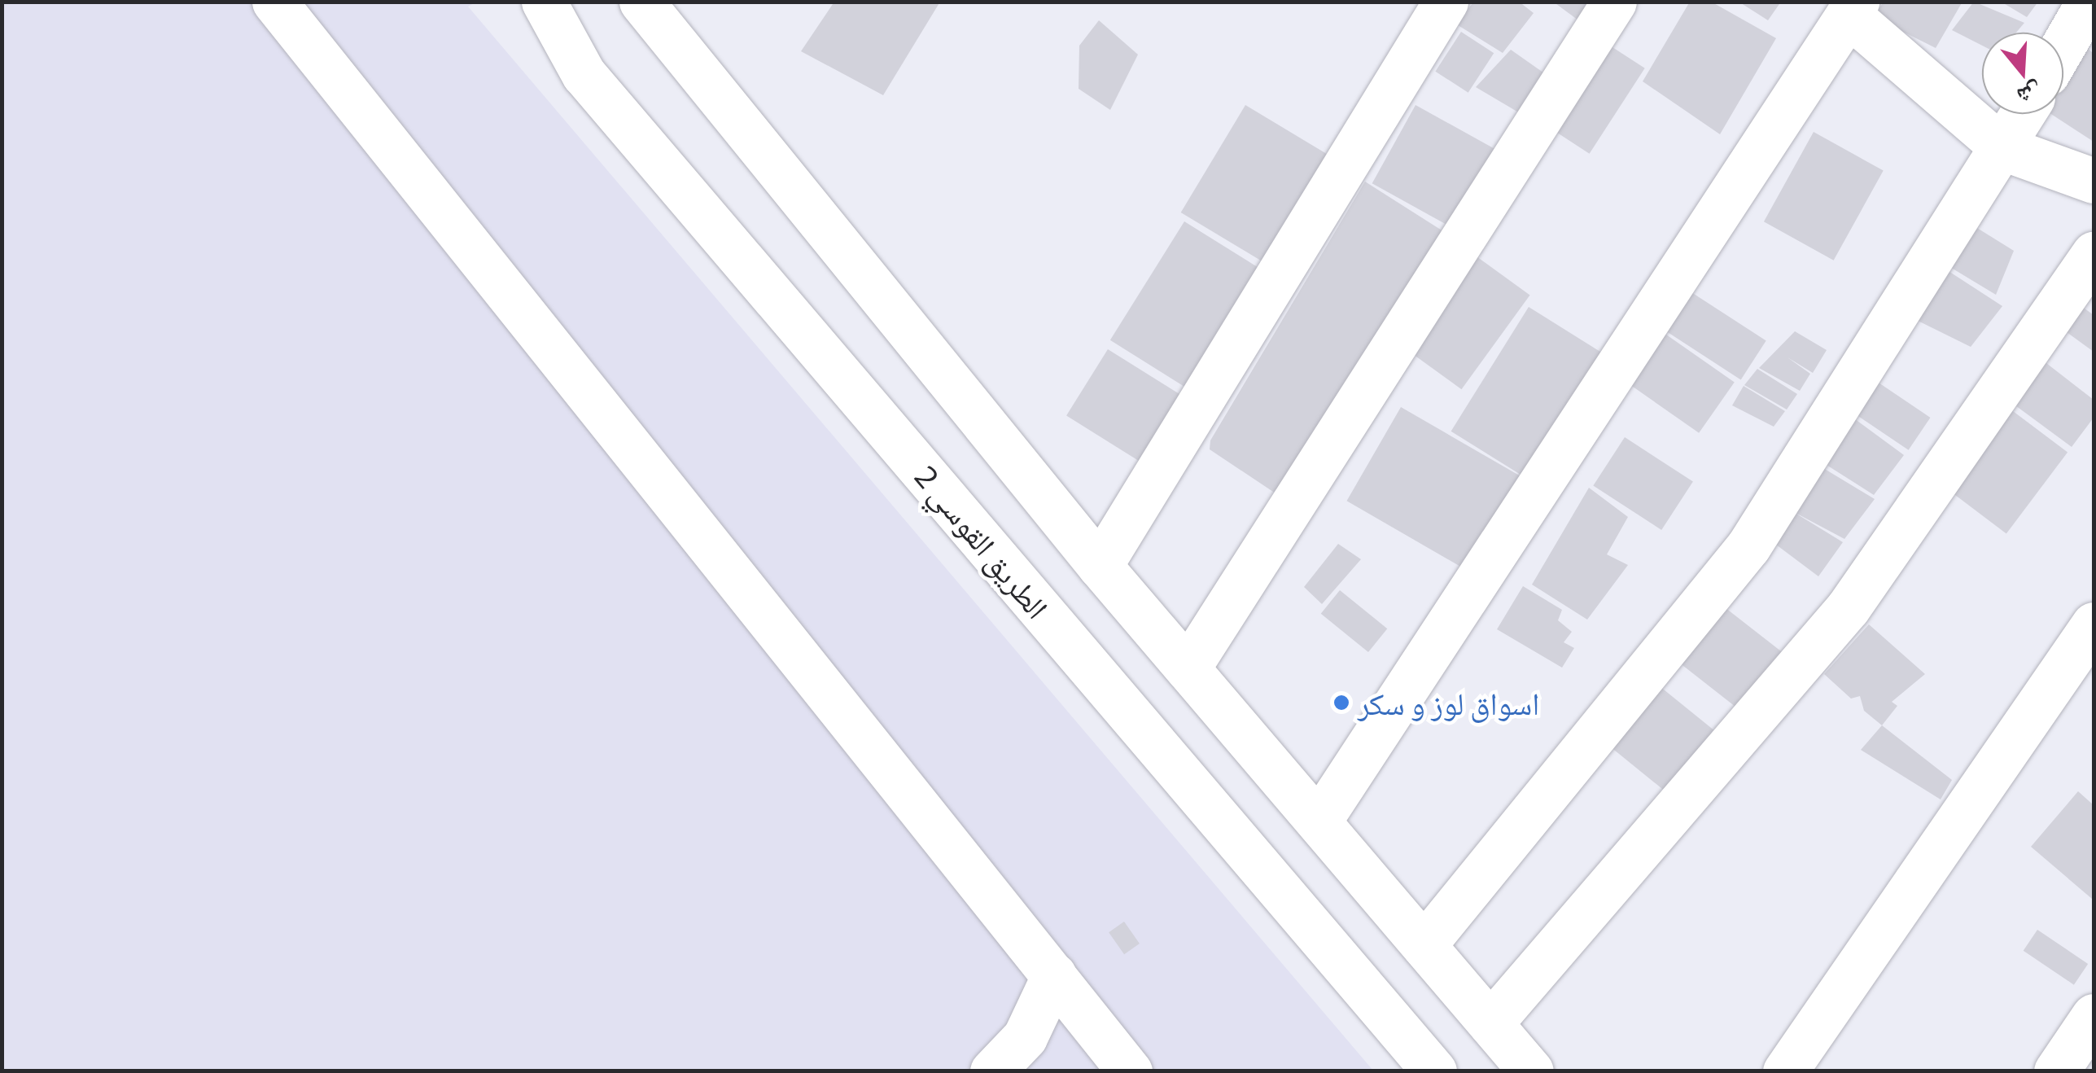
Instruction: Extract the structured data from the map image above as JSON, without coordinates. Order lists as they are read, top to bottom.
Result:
{
  "streets": {
    "main road": ["الطريق القوسي 2"]
  },
  "places": ["اسواق لوز و سكر"],
  "north": "bottom"
}
